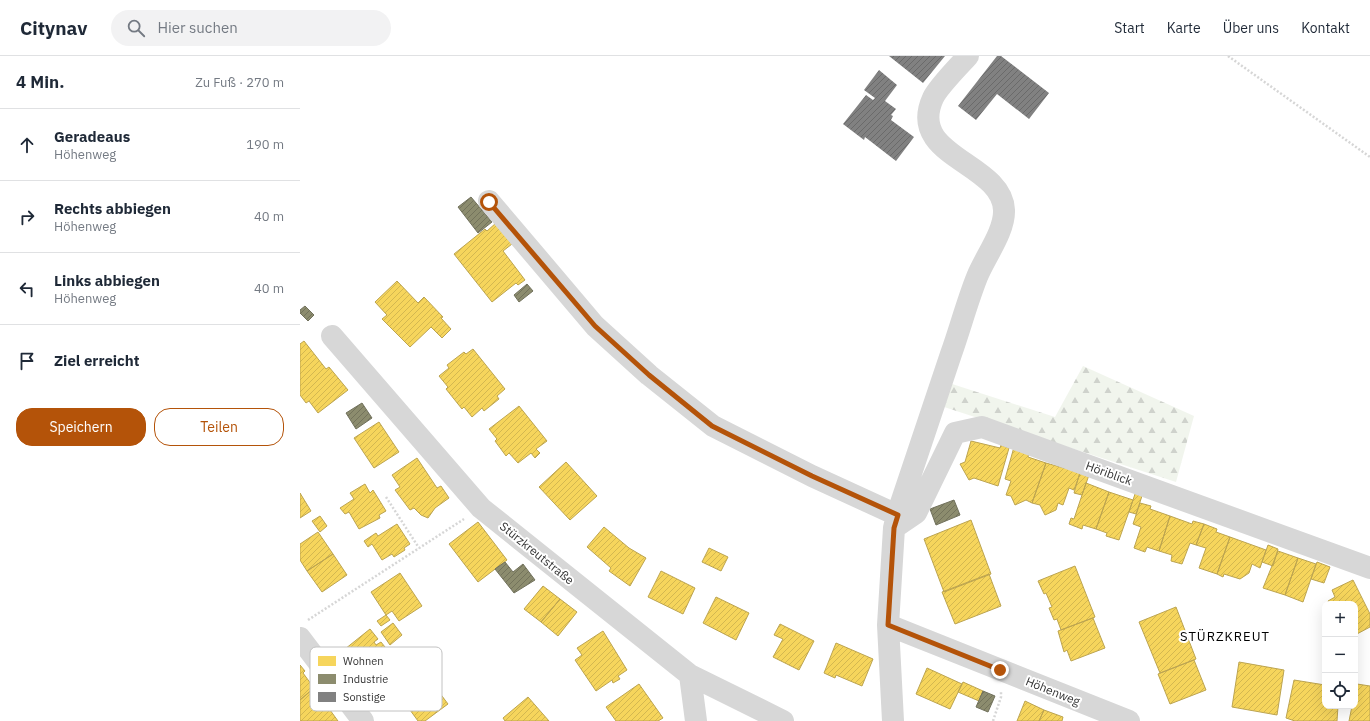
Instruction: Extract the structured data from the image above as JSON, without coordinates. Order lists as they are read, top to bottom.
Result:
{
  "streets": {
    "street": ["Höriblick", "Stürzkreutstraße", "Höhenweg"]
  },
  "districts": ["STÜRZKREUT"],
  "legend": ["Wohnen", "Industrie", "Sonstige"],
  "page": {
    "header": "Citynav",
    "search": "Hier suchen",
    "nav": [
      "Start",
      "Karte",
      "Über uns",
      "Kontakt"
    ],
    "heading": ["4 Min.", "Zu Fuß · 270 m"],
    "list": [
      ["Geradeaus", "Höhenweg", "190 m"],
      ["Rechts abbiegen", "Höhenweg", "40 m"],
      ["Links abbiegen", "Höhenweg", "40 m"],
      "Ziel erreicht"
    ],
    "buttons": ["Speichern", "Teilen"],
    "map_buttons": ["+", "−"]
  }
}
